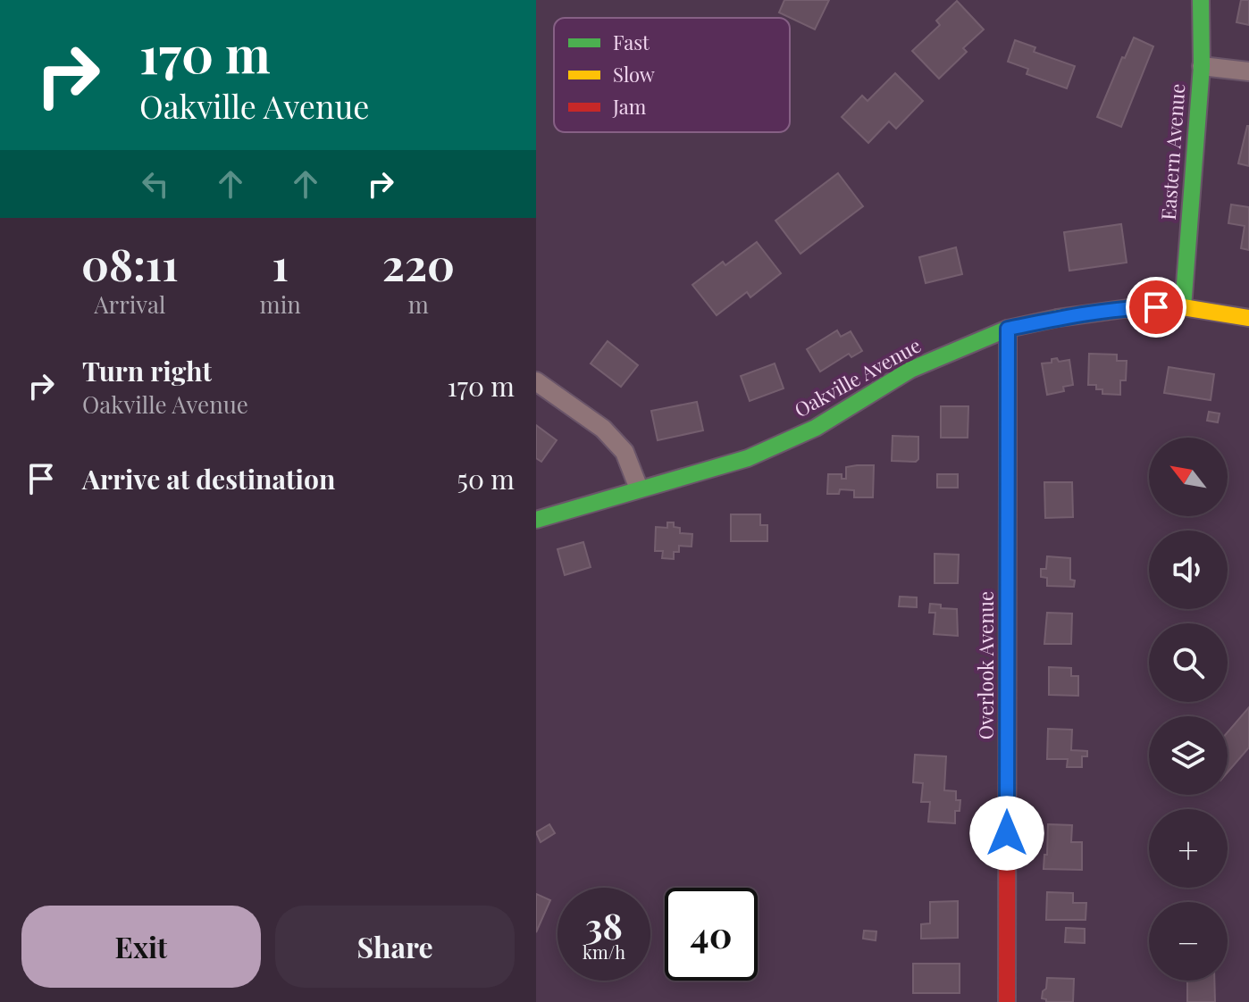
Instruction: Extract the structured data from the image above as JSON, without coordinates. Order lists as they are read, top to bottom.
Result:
{
  "streets": {
    "street": ["Eastern Avenue", "Oakville Avenue", "Overlook Avenue"]
  },
  "crossings": [
    ["Eastern Avenue", "Oakville Avenue"],
    ["Oakville Avenue", "Overlook Avenue"]
  ],
  "legend": ["Fast", "Slow", "Jam"],
  "north": "top left",
  "page": {
    "turn": ["170 m", "Oakville Avenue"],
    "eta": [
      "08:11",
      "Arrival",
      "1",
      "min",
      "220",
      "m"
    ],
    "list": [
      {
        "name": "Turn right",
        "note": "Oakville Avenue",
        "value": "170 m"
      },
      {
        "name": "Arrive at destination",
        "value": "50 m"
      }
    ],
    "map_buttons": ["+", "−"],
    "speed": "38 km/h",
    "limit": "40",
    "buttons": ["Exit", "Share"]
  }
}
